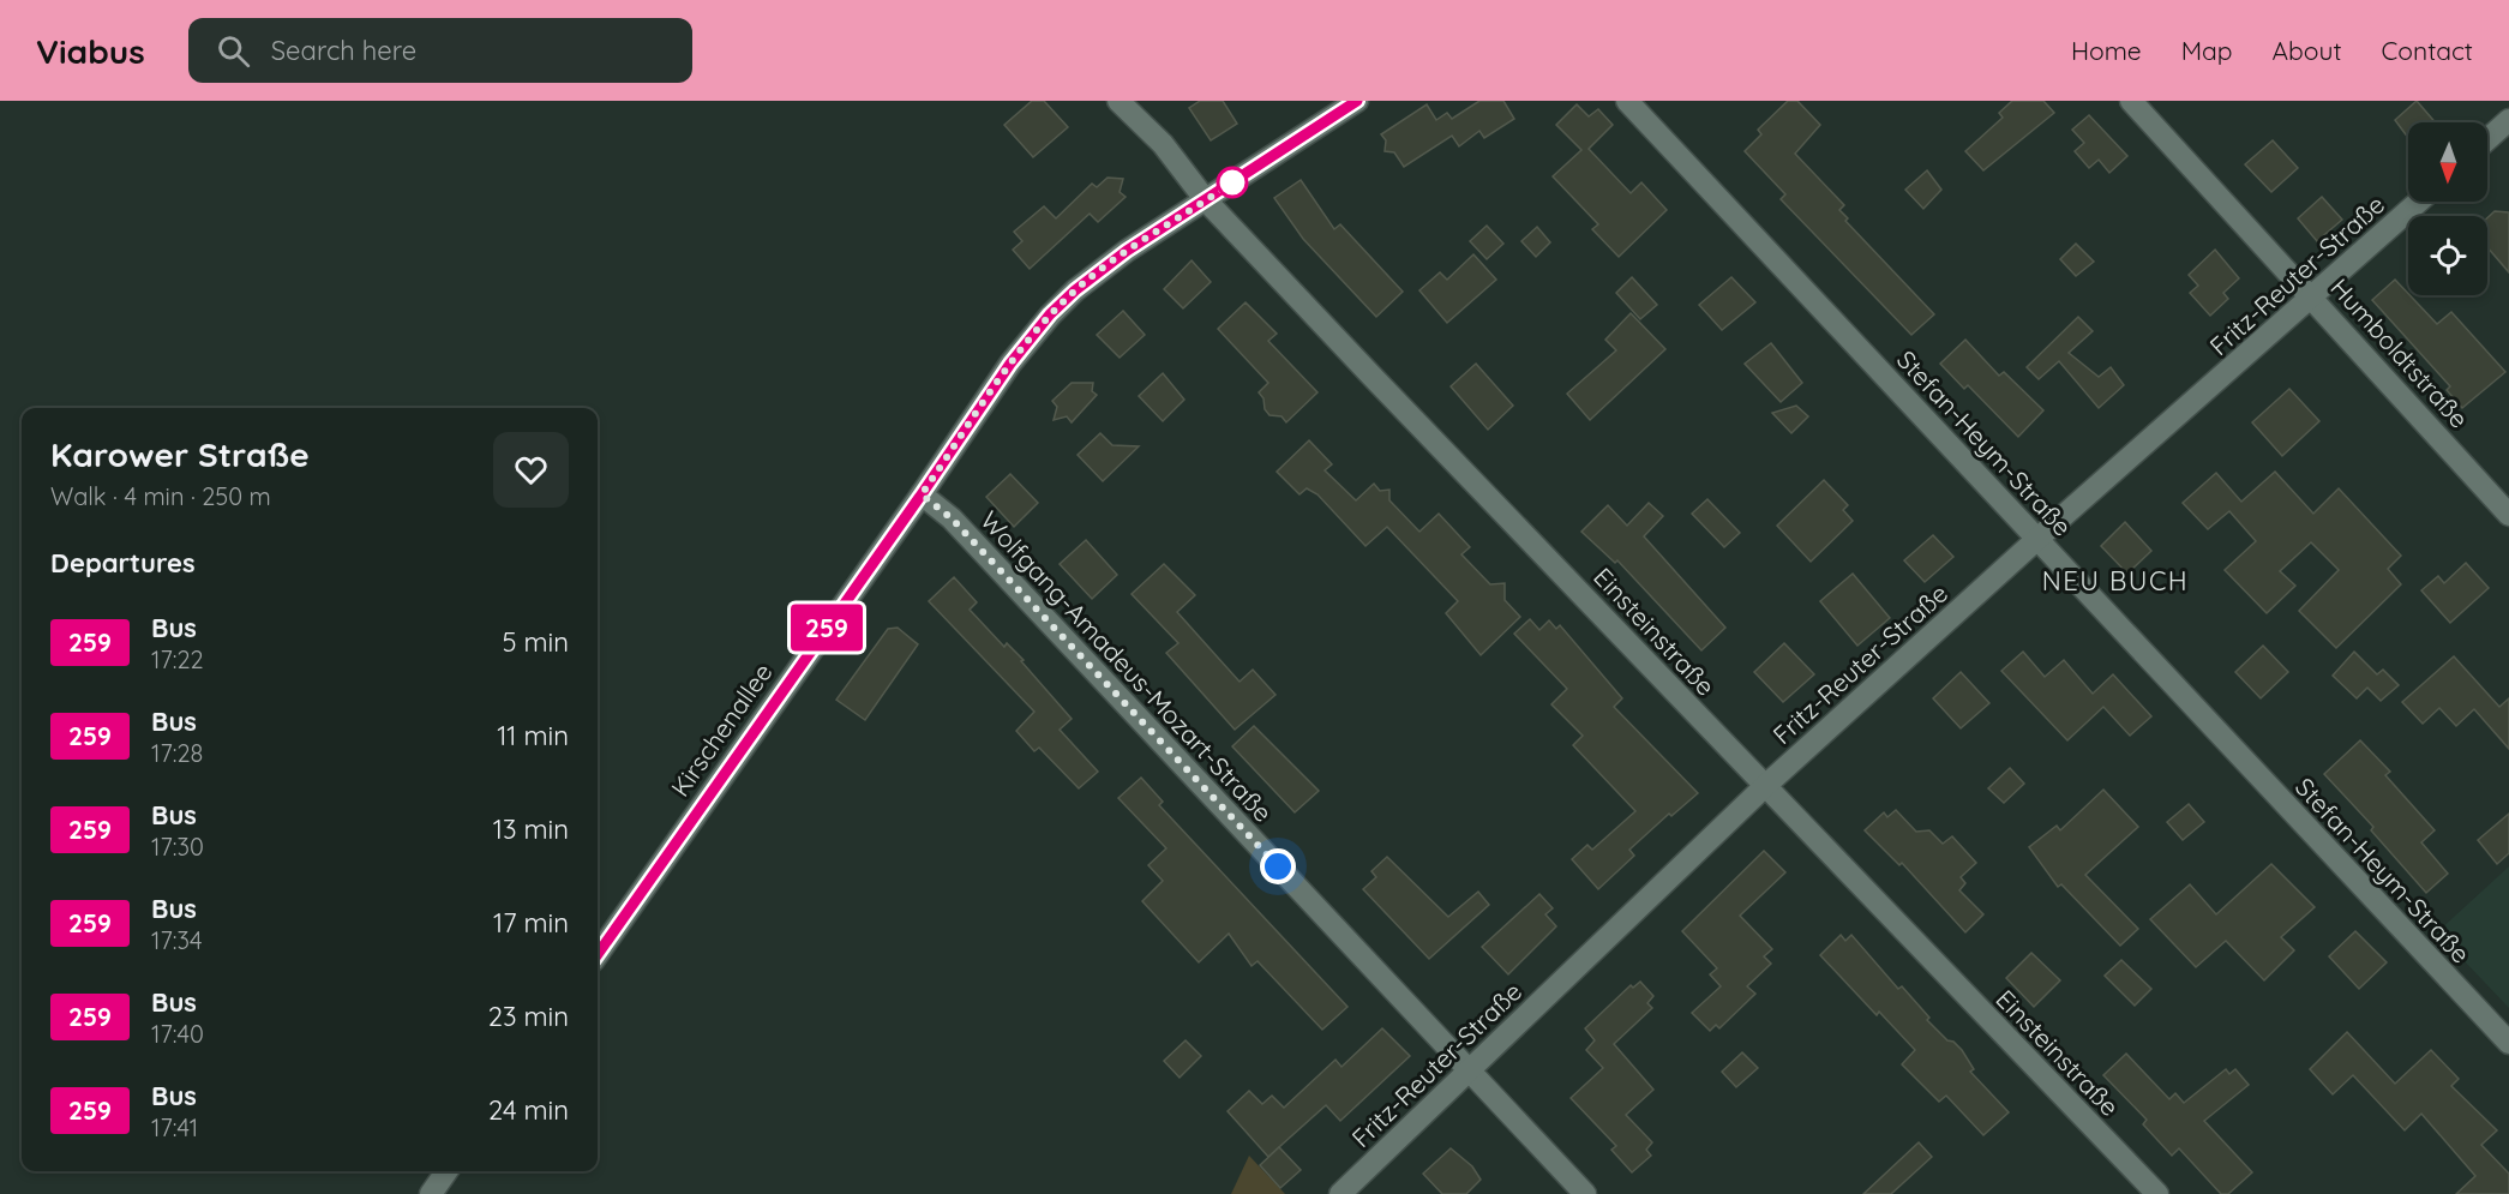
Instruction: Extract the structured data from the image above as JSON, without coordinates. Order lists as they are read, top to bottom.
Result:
{
  "streets": {
    "street": [
      "Fritz-Reuter-Straße",
      "Humboldtstraße",
      "Stefan-Heym-Straße",
      "Einsteinstraße",
      "Wolfgang-Amadeus-Mozart-Straße",
      "Kirschenallee"
    ]
  },
  "crossings": [
    ["Fritz-Reuter-Straße", "Humboldtstraße"],
    ["Fritz-Reuter-Straße", "Stefan-Heym-Straße"],
    ["Fritz-Reuter-Straße", "Einsteinstraße"],
    ["Fritz-Reuter-Straße", "Wolfgang-Amadeus-Mozart-Straße"],
    ["Einsteinstraße", "Kirschenallee"],
    ["Wolfgang-Amadeus-Mozart-Straße", "Kirschenallee"]
  ],
  "districts": ["NEU BUCH"],
  "lines": ["bus line 259"],
  "north": "bottom",
  "page": {
    "header": "Viabus",
    "search": "Search here",
    "nav": [
      "Home",
      "Map",
      "About",
      "Contact"
    ],
    "on_map": "259",
    "heading": [
      ["Karower Straße", "Walk · 4 min · 250 m"],
      "Departures"
    ],
    "list": [
      {
        "mark": "259",
        "name": "Bus",
        "note": "17:22",
        "value": "5 min"
      },
      {
        "mark": "259",
        "name": "Bus",
        "note": "17:28",
        "value": "11 min"
      },
      {
        "mark": "259",
        "name": "Bus",
        "note": "17:30",
        "value": "13 min"
      },
      {
        "mark": "259",
        "name": "Bus",
        "note": "17:34",
        "value": "17 min"
      },
      {
        "mark": "259",
        "name": "Bus",
        "note": "17:40",
        "value": "23 min"
      },
      {
        "mark": "259",
        "name": "Bus",
        "note": "17:41",
        "value": "24 min"
      }
    ]
  }
}
